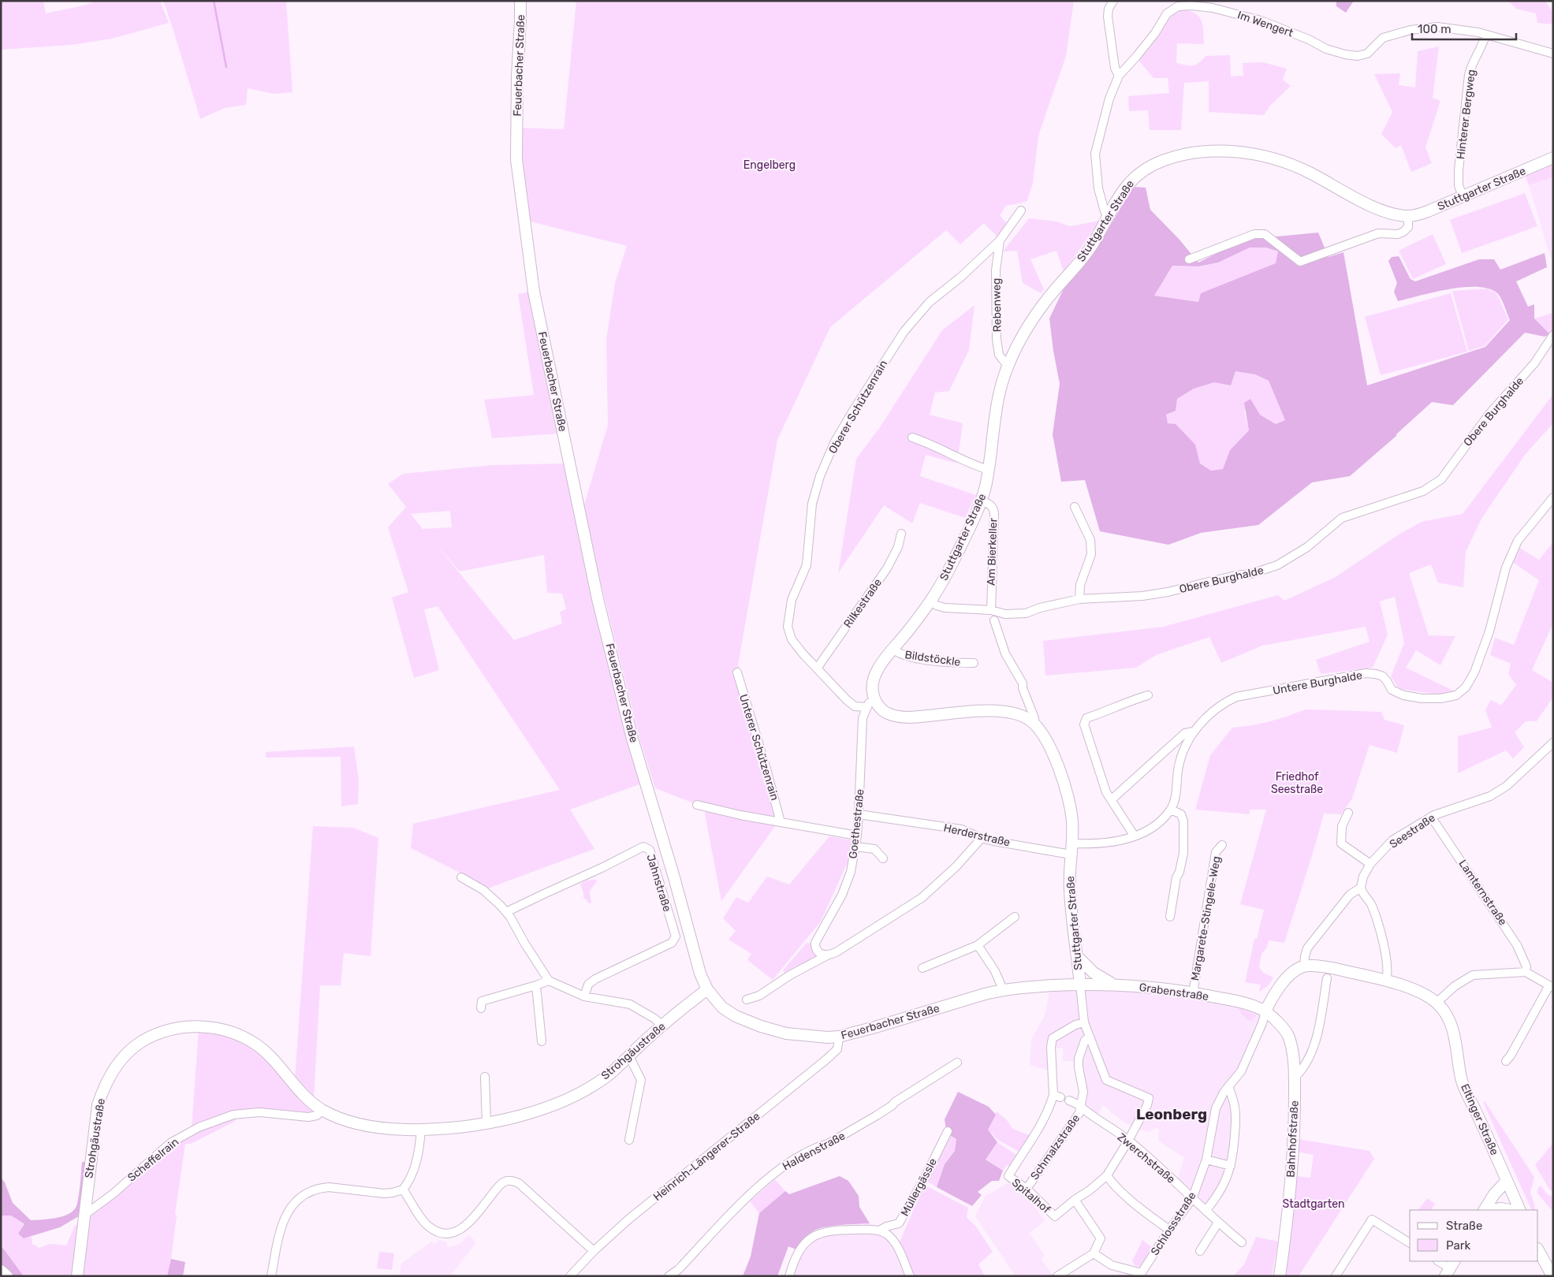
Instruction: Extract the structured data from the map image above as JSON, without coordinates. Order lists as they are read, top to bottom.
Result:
{
  "streets": {
    "main road": [
      "Feuerbacher Straße",
      "Stuttgarter Straße",
      "Grabenstraße",
      "Strohgäustraße",
      "Eltinger Straße",
      "Bahnhofstraße"
    ],
    "street": [
      "Im Wengert",
      "Hinterer Bergweg",
      "Rebenweg",
      "Oberer Schützenrain",
      "Obere Burghalde",
      "Am Bierkeller",
      "Rilkestraße",
      "Bildstöckle",
      "Untere Burghalde",
      "Unterer Schützenrain",
      "Goethestraße",
      "Seestraße",
      "Herderstraße",
      "Jahnstraße",
      "Lamternstraße",
      "Margarete-Stingele-Weg",
      "Schmalzstraße",
      "Haldenstraße",
      "Heinrich-Längerer-Straße",
      "Zwerchstraße",
      "Scheffelrain",
      "Müllergässle",
      "Spitalhof",
      "Schlossstraße"
    ]
  },
  "crossings": [
    ["Im Wengert", "Hinterer Bergweg"],
    ["Im Wengert", "Stuttgarter Straße"],
    ["Feuerbacher Straße", "Stuttgarter Straße"],
    ["Feuerbacher Straße", "Grabenstraße"],
    ["Feuerbacher Straße", "Strohgäustraße"],
    ["Feuerbacher Straße", "Heinrich-Längerer-Straße"],
    ["Hinterer Bergweg", "Stuttgarter Straße"],
    ["Stuttgarter Straße", "Rebenweg"],
    ["Stuttgarter Straße", "Obere Burghalde"],
    ["Stuttgarter Straße", "Am Bierkeller"],
    ["Stuttgarter Straße", "Bildstöckle"],
    ["Stuttgarter Straße", "Goethestraße"],
    ["Stuttgarter Straße", "Herderstraße"],
    ["Stuttgarter Straße", "Grabenstraße"],
    ["Rebenweg", "Oberer Schützenrain"],
    ["Oberer Schützenrain", "Rilkestraße"],
    ["Oberer Schützenrain", "Goethestraße"],
    ["Obere Burghalde", "Am Bierkeller"],
    ["Goethestraße", "Herderstraße"],
    ["Seestraße", "Lamternstraße"],
    ["Margarete-Stingele-Weg", "Grabenstraße"],
    ["Grabenstraße", "Bahnhofstraße"],
    ["Grabenstraße", "Schlossstraße"],
    ["Strohgäustraße", "Scheffelrain"],
    ["Bahnhofstraße", "Schlossstraße"],
    ["Schmalzstraße", "Zwerchstraße"],
    ["Schmalzstraße", "Spitalhof"],
    ["Zwerchstraße", "Schlossstraße"]
  ],
  "districts": ["Leonberg"],
  "parks": ["Engelberg", "Friedhof Seestraße", "Stadtgarten"],
  "legend": ["Straße", "Park"],
  "scale_bar": "100 m"
}
